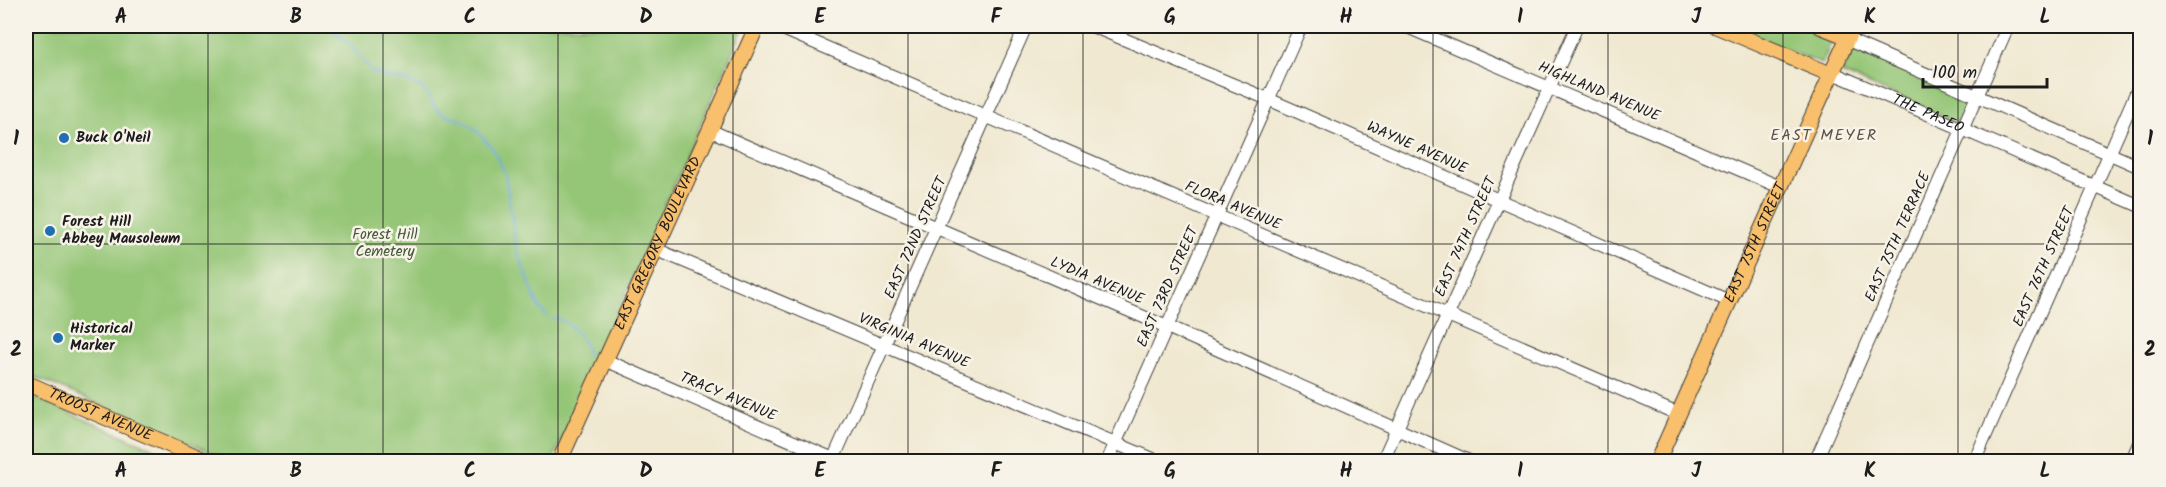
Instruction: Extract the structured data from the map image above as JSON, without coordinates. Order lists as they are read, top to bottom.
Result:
{
  "streets": {
    "main road": [
      "THE PASEO",
      "EAST 75TH STREET",
      "EAST GREGORY BOULEVARD",
      "TROOST AVENUE"
    ],
    "street": [
      "HIGHLAND AVENUE",
      "WAYNE AVENUE",
      "FLORA AVENUE",
      "EAST 74TH STREET",
      "EAST 75TH TERRACE",
      "EAST 72ND STREET",
      "EAST 76TH STREET",
      "LYDIA AVENUE",
      "EAST 73RD STREET",
      "VIRGINIA AVENUE",
      "TRACY AVENUE"
    ]
  },
  "crossings": [
    ["HIGHLAND AVENUE", "EAST 74TH STREET"],
    ["HIGHLAND AVENUE", "EAST 75TH STREET"],
    ["THE PASEO", "EAST 75TH TERRACE"],
    ["THE PASEO", "EAST 75TH STREET"],
    ["THE PASEO", "EAST 76TH STREET"],
    ["WAYNE AVENUE", "EAST 74TH STREET"],
    ["WAYNE AVENUE", "EAST 75TH STREET"],
    ["WAYNE AVENUE", "EAST 73RD STREET"],
    ["FLORA AVENUE", "EAST 74TH STREET"],
    ["FLORA AVENUE", "EAST 72ND STREET"],
    ["FLORA AVENUE", "EAST 75TH STREET"],
    ["FLORA AVENUE", "EAST 73RD STREET"],
    ["EAST 74TH STREET", "LYDIA AVENUE"],
    ["EAST 72ND STREET", "LYDIA AVENUE"],
    ["EAST 72ND STREET", "VIRGINIA AVENUE"],
    ["EAST 72ND STREET", "TRACY AVENUE"],
    ["EAST GREGORY BOULEVARD", "LYDIA AVENUE"],
    ["EAST GREGORY BOULEVARD", "VIRGINIA AVENUE"],
    ["EAST GREGORY BOULEVARD", "TRACY AVENUE"],
    ["LYDIA AVENUE", "EAST 73RD STREET"],
    ["EAST 73RD STREET", "VIRGINIA AVENUE"]
  ],
  "districts": ["EAST MEYER"],
  "parks": ["Forest Hill Cemetery"],
  "places": ["Buck O'Neil", "Forest Hill Abbey Mausoleum", "Historical Marker"],
  "scale_bar": "100 m",
  "grid": {
    "columns": [
      "A",
      "B",
      "C",
      "D",
      "E",
      "F",
      "G",
      "H",
      "I",
      "J",
      "K",
      "L"
    ],
    "rows": ["1", "2"]
  }
}
